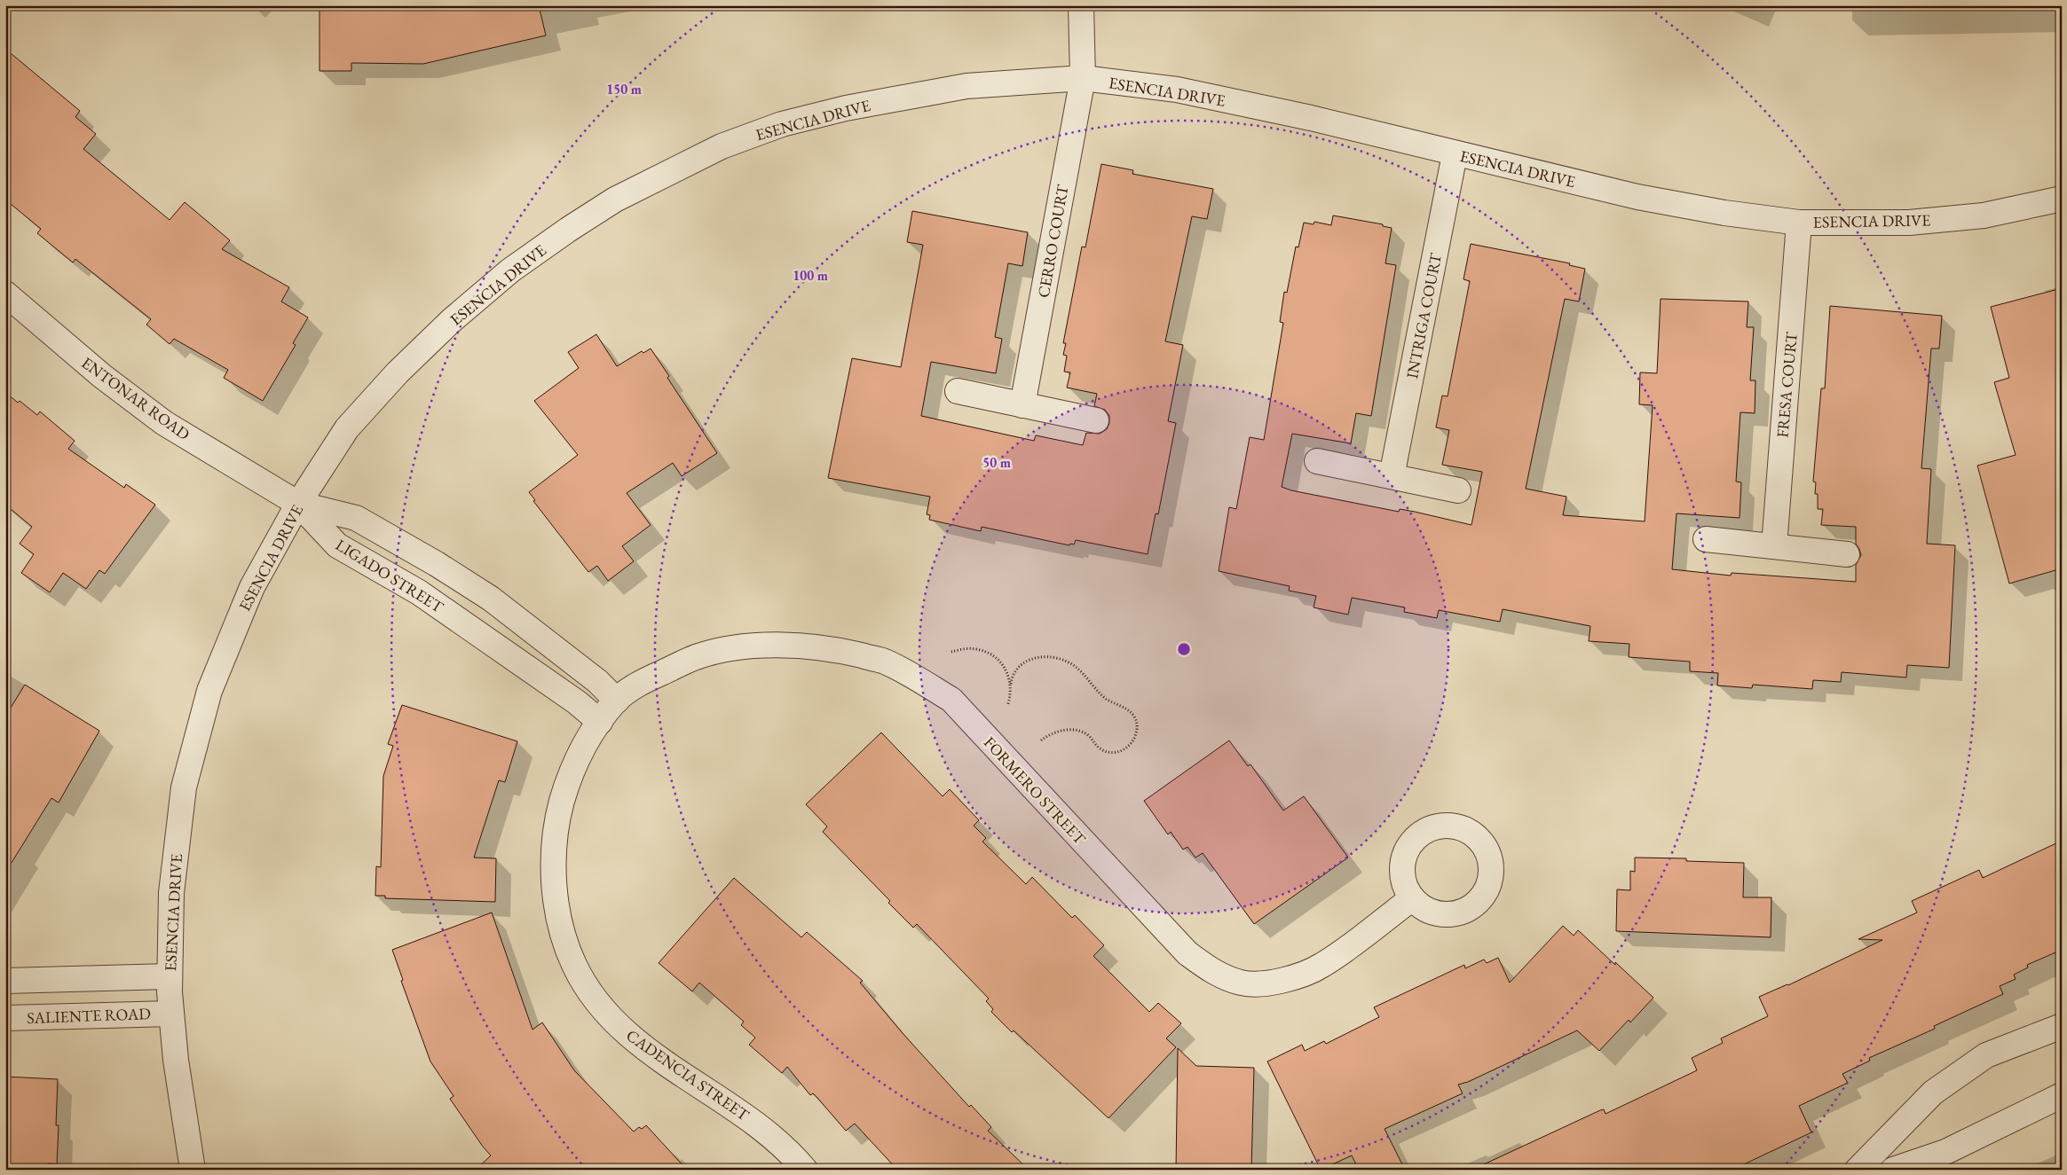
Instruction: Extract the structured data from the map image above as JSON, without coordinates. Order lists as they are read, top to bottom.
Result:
{
  "streets": {
    "street": [
      "ESENCIA DRIVE",
      "CERRO COURT",
      "INTRIGA COURT",
      "FRESA COURT",
      "ENTONAR ROAD",
      "LIGADO STREET",
      "FORMERO STREET",
      "SALIENTE ROAD",
      "CADENCIA STREET"
    ]
  },
  "crossings": [
    ["ESENCIA DRIVE", "CERRO COURT"],
    ["ESENCIA DRIVE", "INTRIGA COURT"],
    ["ESENCIA DRIVE", "FRESA COURT"],
    ["ESENCIA DRIVE", "ENTONAR ROAD"],
    ["ESENCIA DRIVE", "LIGADO STREET"],
    ["ESENCIA DRIVE", "SALIENTE ROAD"],
    ["ENTONAR ROAD", "LIGADO STREET"],
    ["LIGADO STREET", "FORMERO STREET"],
    ["LIGADO STREET", "CADENCIA STREET"],
    ["FORMERO STREET", "CADENCIA STREET"]
  ],
  "rings": ["150 m", "100 m", "50 m"]
}
